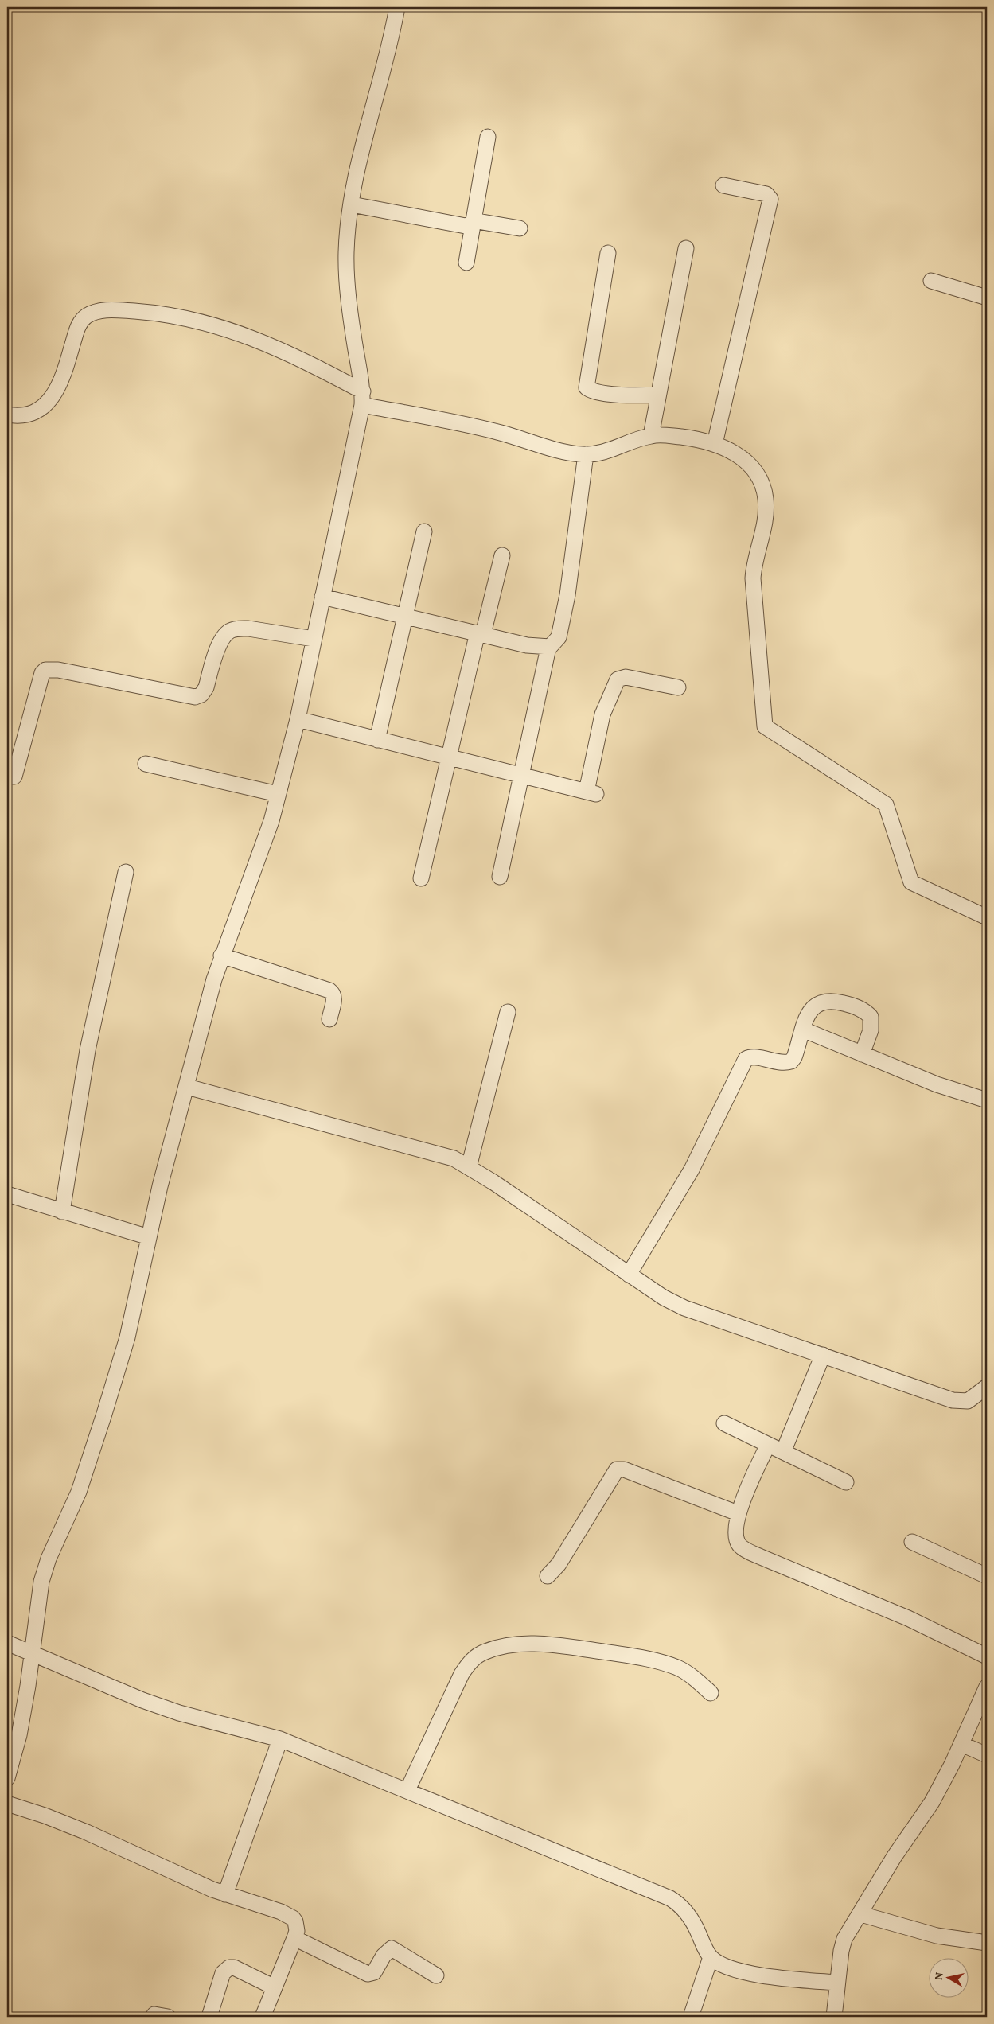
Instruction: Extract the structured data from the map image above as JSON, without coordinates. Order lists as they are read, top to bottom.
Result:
{
  "north": "left"
}
